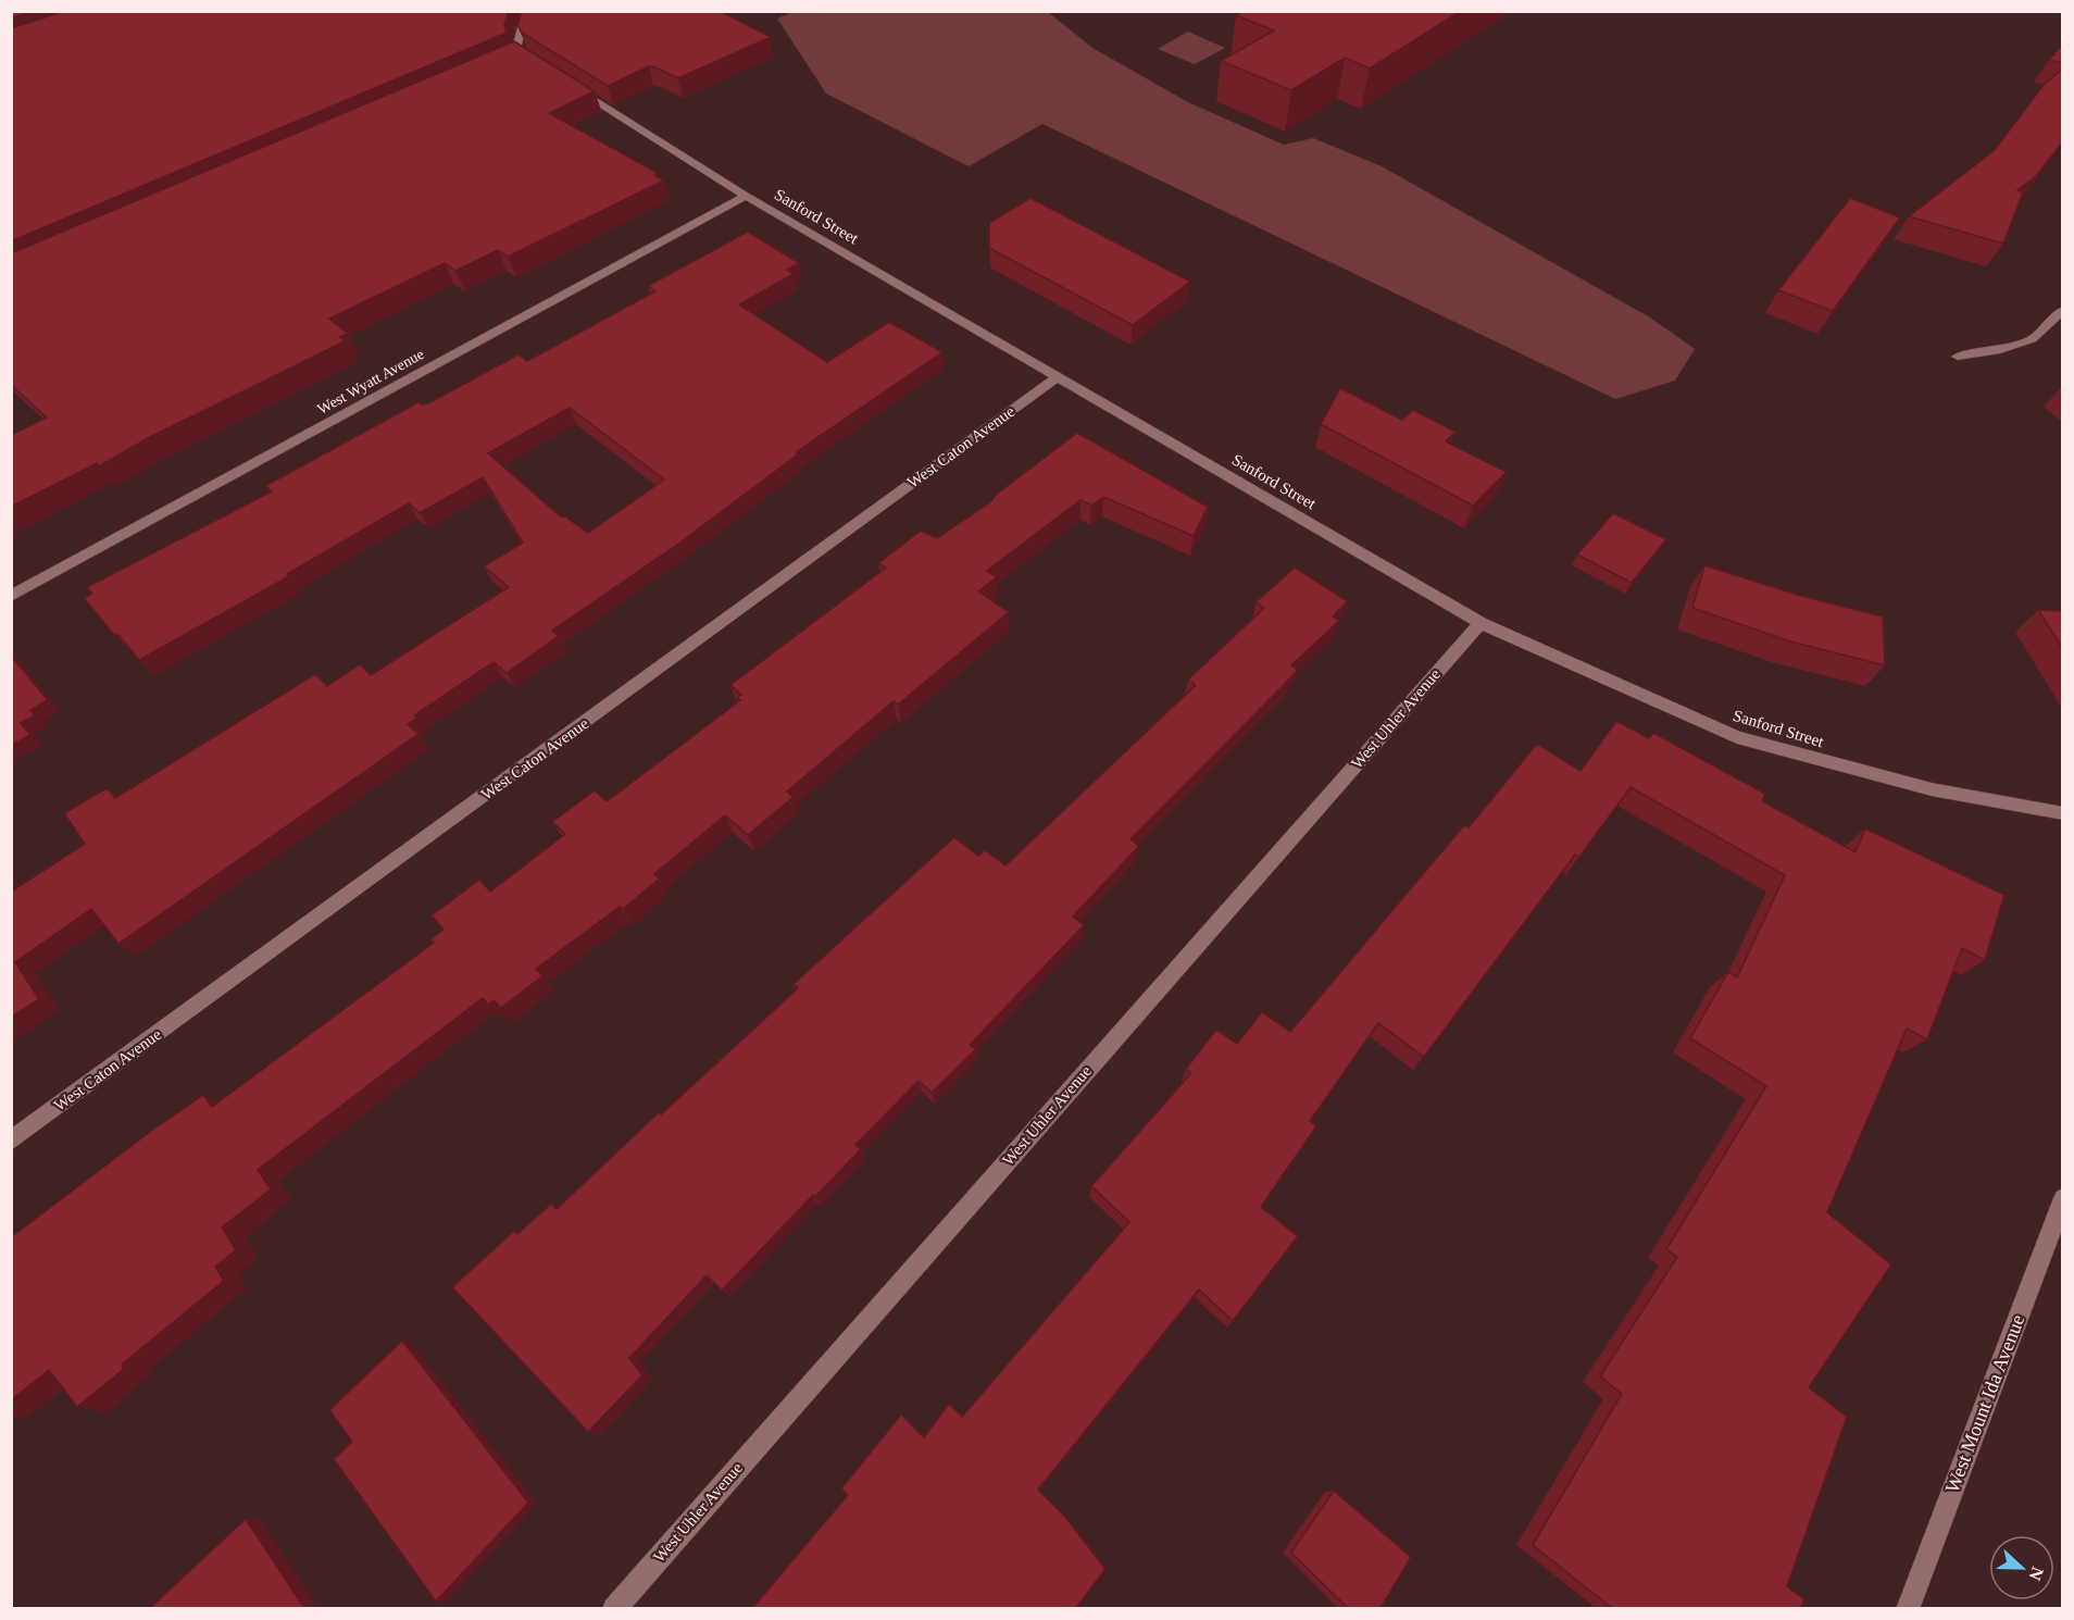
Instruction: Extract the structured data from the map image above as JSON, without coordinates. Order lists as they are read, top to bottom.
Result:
{
  "streets": {
    "street": [
      "Sanford Street",
      "West Wyatt Avenue",
      "West Caton Avenue",
      "West Uhler Avenue",
      "West Mount Ida Avenue"
    ]
  },
  "crossings": [
    ["Sanford Street", "West Wyatt Avenue"],
    ["Sanford Street", "West Caton Avenue"],
    ["Sanford Street", "West Uhler Avenue"]
  ],
  "north": "right"
}
